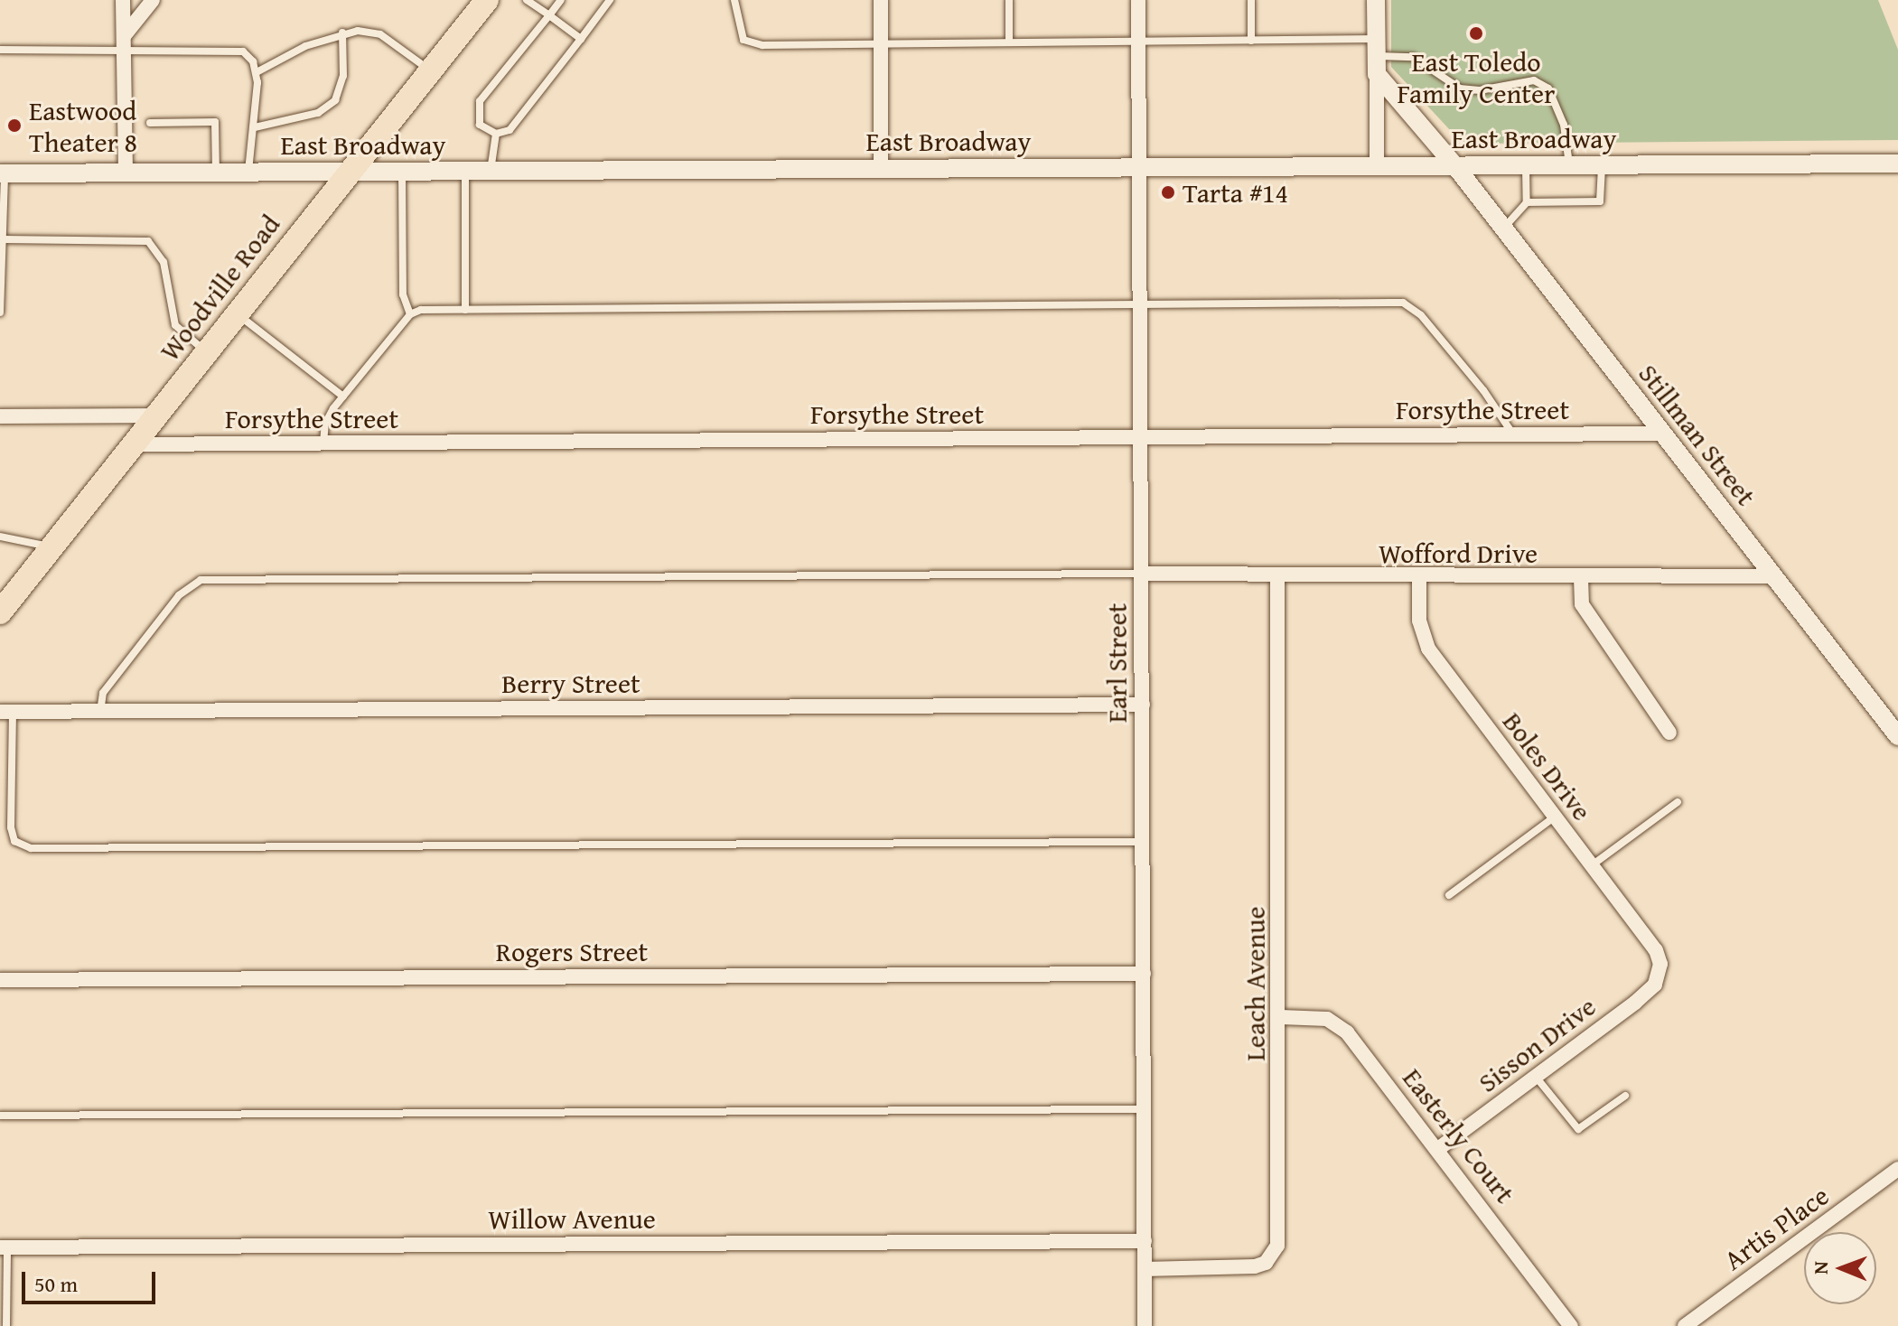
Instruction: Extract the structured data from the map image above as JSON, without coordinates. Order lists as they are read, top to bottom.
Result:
{
  "streets": {
    "main road": ["Woodville Road"],
    "street": [
      "East Broadway",
      "Forsythe Street",
      "Stillman Street",
      "Wofford Drive",
      "Earl Street",
      "Berry Street",
      "Boles Drive",
      "Rogers Street",
      "Leach Avenue",
      "Sisson Drive",
      "Easterly Court",
      "Willow Avenue",
      "Artis Place"
    ]
  },
  "crossings": [
    ["East Broadway", "Woodville Road"],
    ["East Broadway", "Stillman Street"],
    ["East Broadway", "Earl Street"],
    ["Woodville Road", "Forsythe Street"],
    ["Forsythe Street", "Stillman Street"],
    ["Forsythe Street", "Earl Street"],
    ["Stillman Street", "Wofford Drive"],
    ["Wofford Drive", "Earl Street"],
    ["Wofford Drive", "Boles Drive"],
    ["Wofford Drive", "Leach Avenue"],
    ["Earl Street", "Berry Street"],
    ["Earl Street", "Rogers Street"],
    ["Earl Street", "Leach Avenue"],
    ["Earl Street", "Willow Avenue"],
    ["Boles Drive", "Sisson Drive"],
    ["Leach Avenue", "Easterly Court"],
    ["Sisson Drive", "Easterly Court"]
  ],
  "places": ["East Toledo Family Center", "Eastwood Theater 8", "Tarta #14"],
  "scale_bar": "50 m",
  "north": "left"
}
